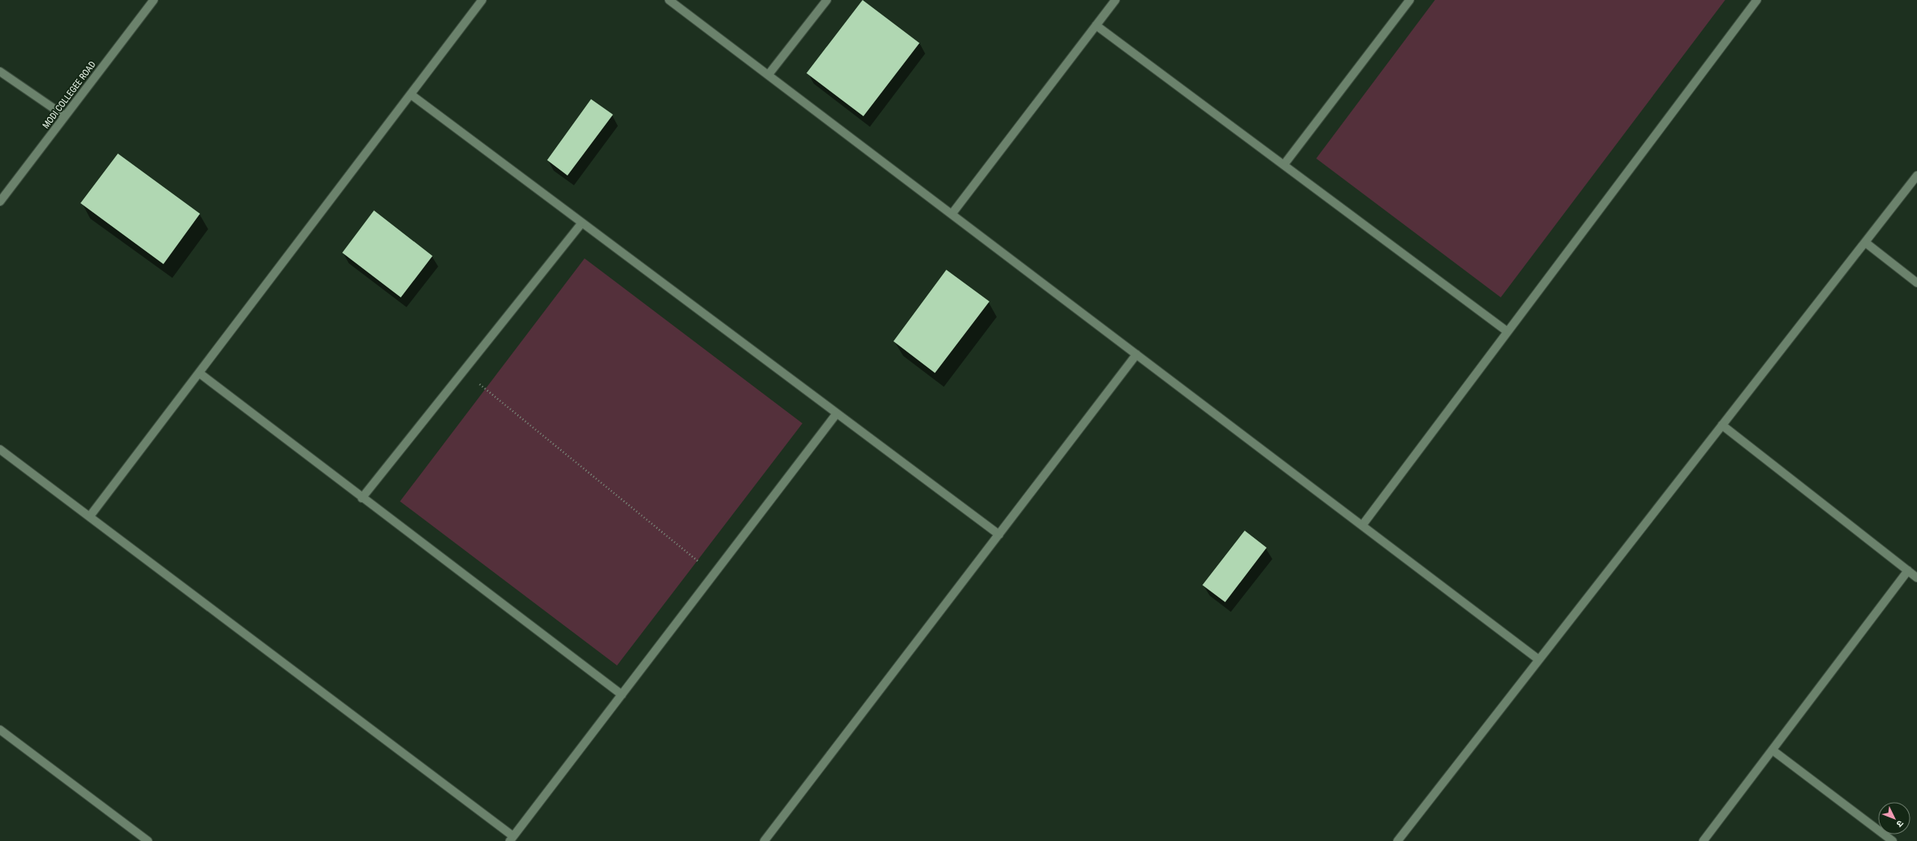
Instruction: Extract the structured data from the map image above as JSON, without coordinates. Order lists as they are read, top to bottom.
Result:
{
  "streets": {
    "street": ["MODI COLLEGEE ROAD"]
  },
  "north": "bottom right"
}
